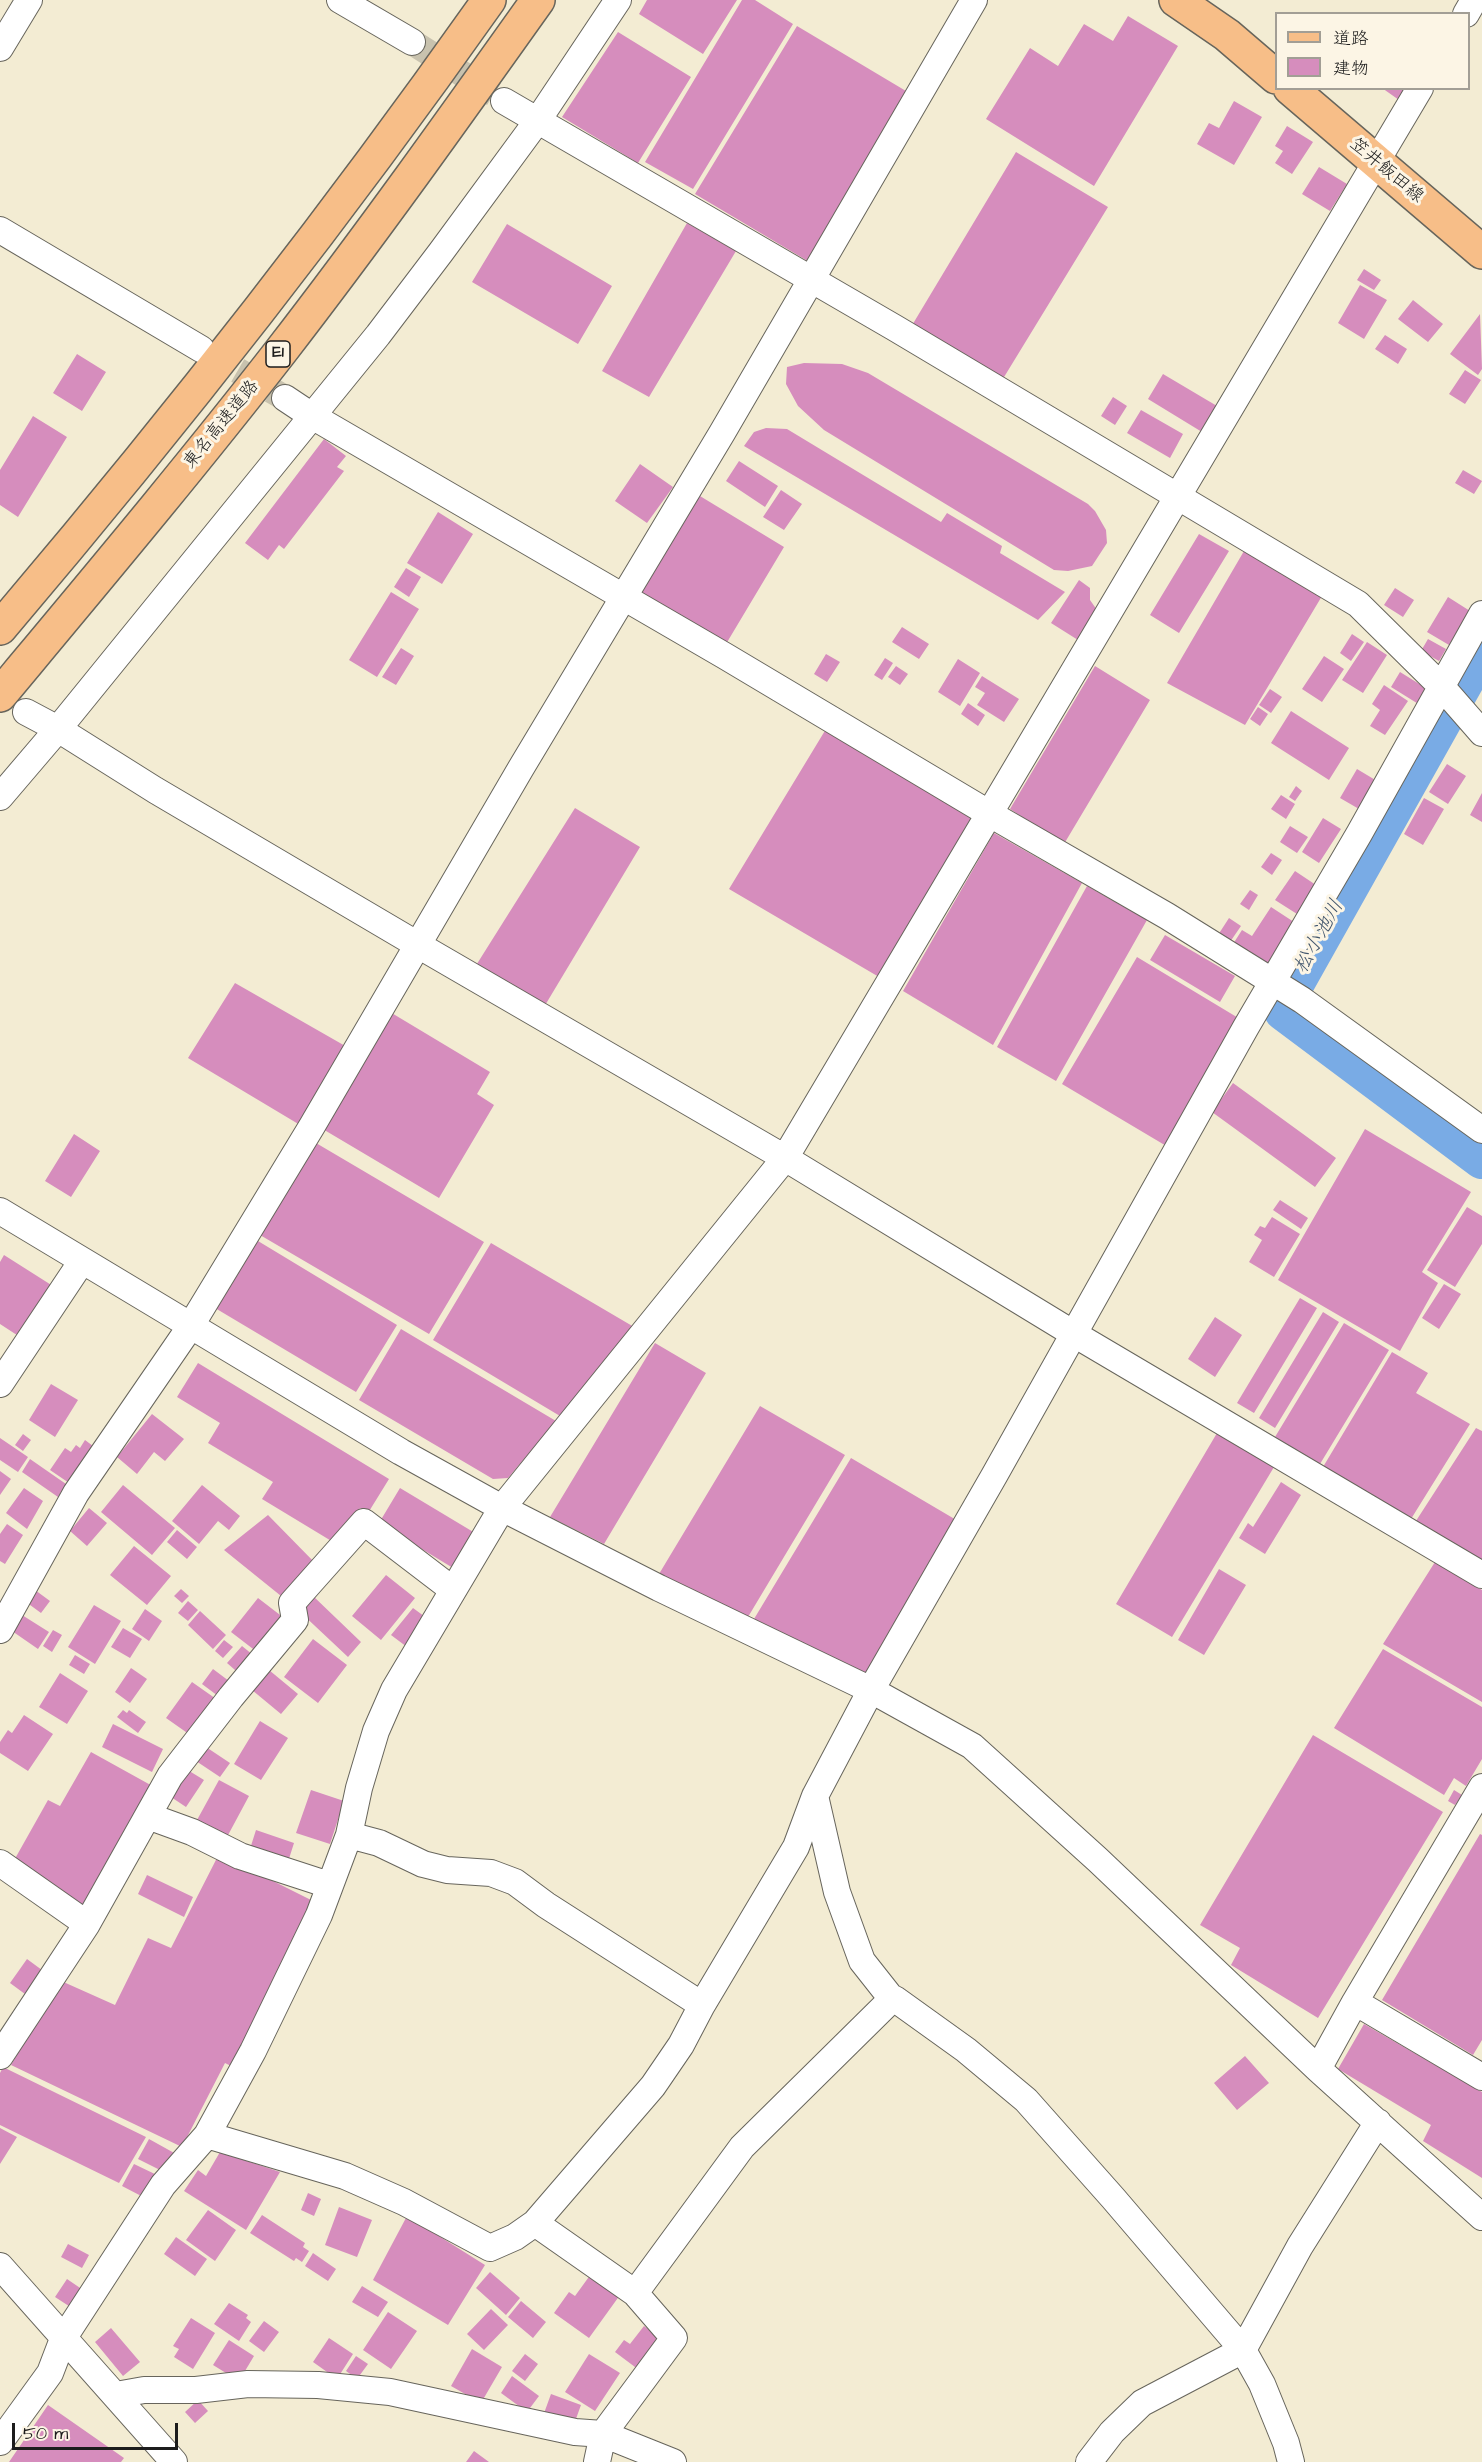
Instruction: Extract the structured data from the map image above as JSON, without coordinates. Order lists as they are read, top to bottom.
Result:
{
  "streets": {
    "main road": ["笠井飯田線", "E1", "東名高速道路"]
  },
  "water": ["松小池川"],
  "legend": ["道路", "建物"],
  "scale_bar": "50 m"
}
